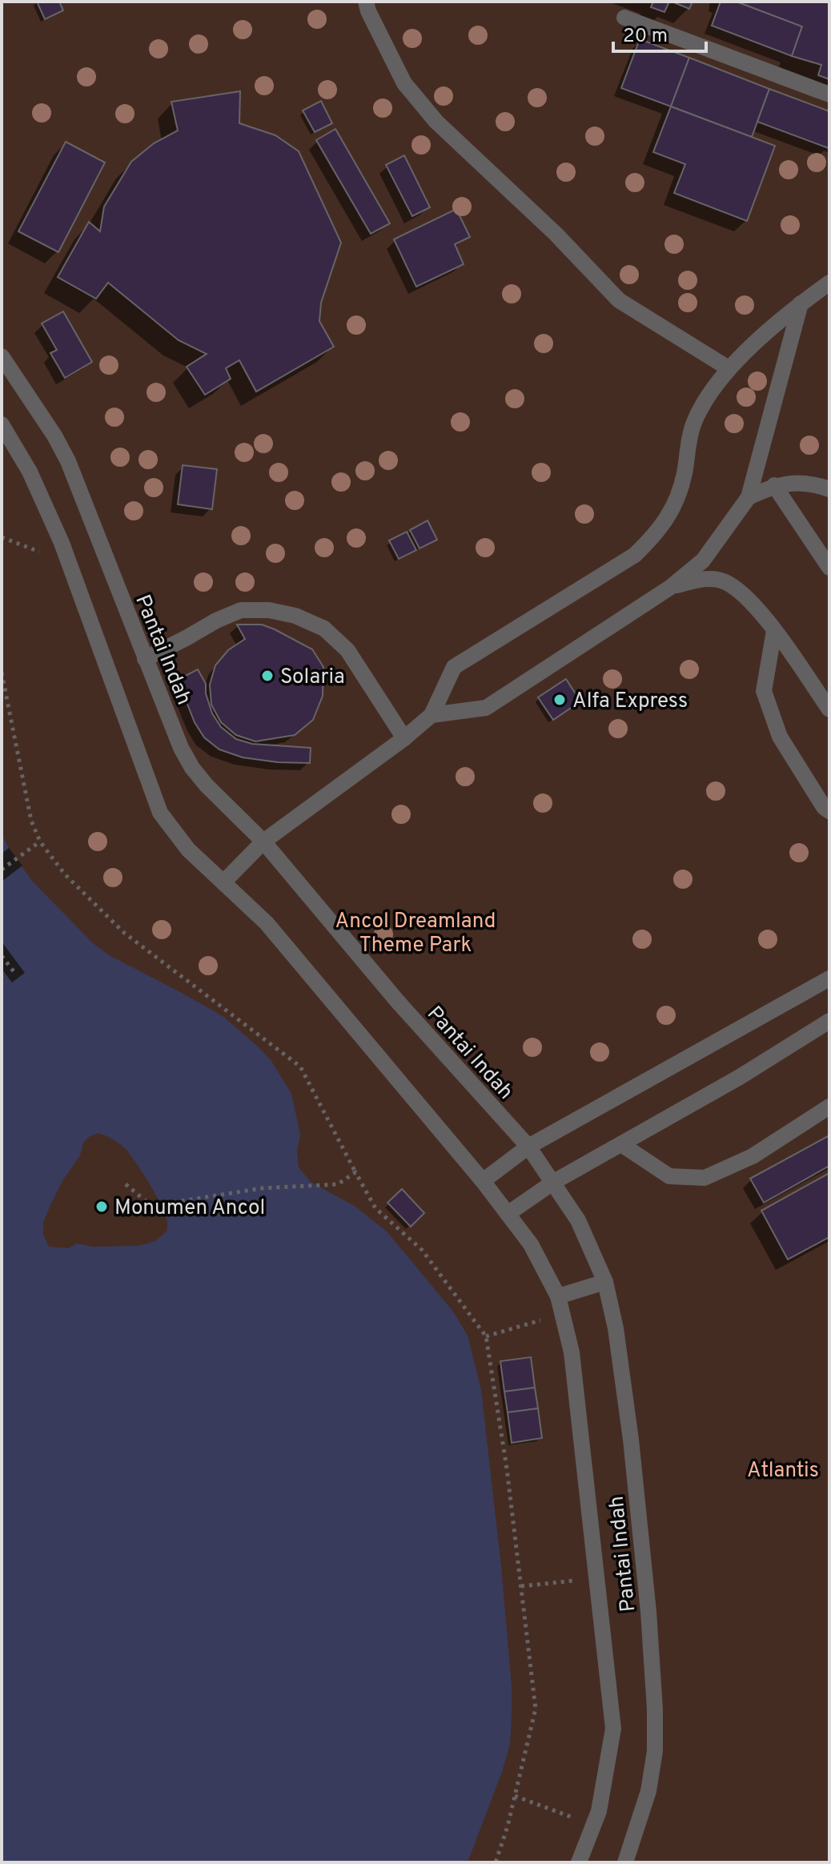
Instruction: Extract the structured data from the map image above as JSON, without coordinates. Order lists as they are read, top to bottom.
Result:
{
  "streets": {
    "street": ["Pantai Indah"]
  },
  "parks": ["Ancol Dreamland Theme Park", "Atlantis"],
  "places": ["Solaria", "Alfa Express", "Monumen Ancol"],
  "scale_bar": "20 m"
}
